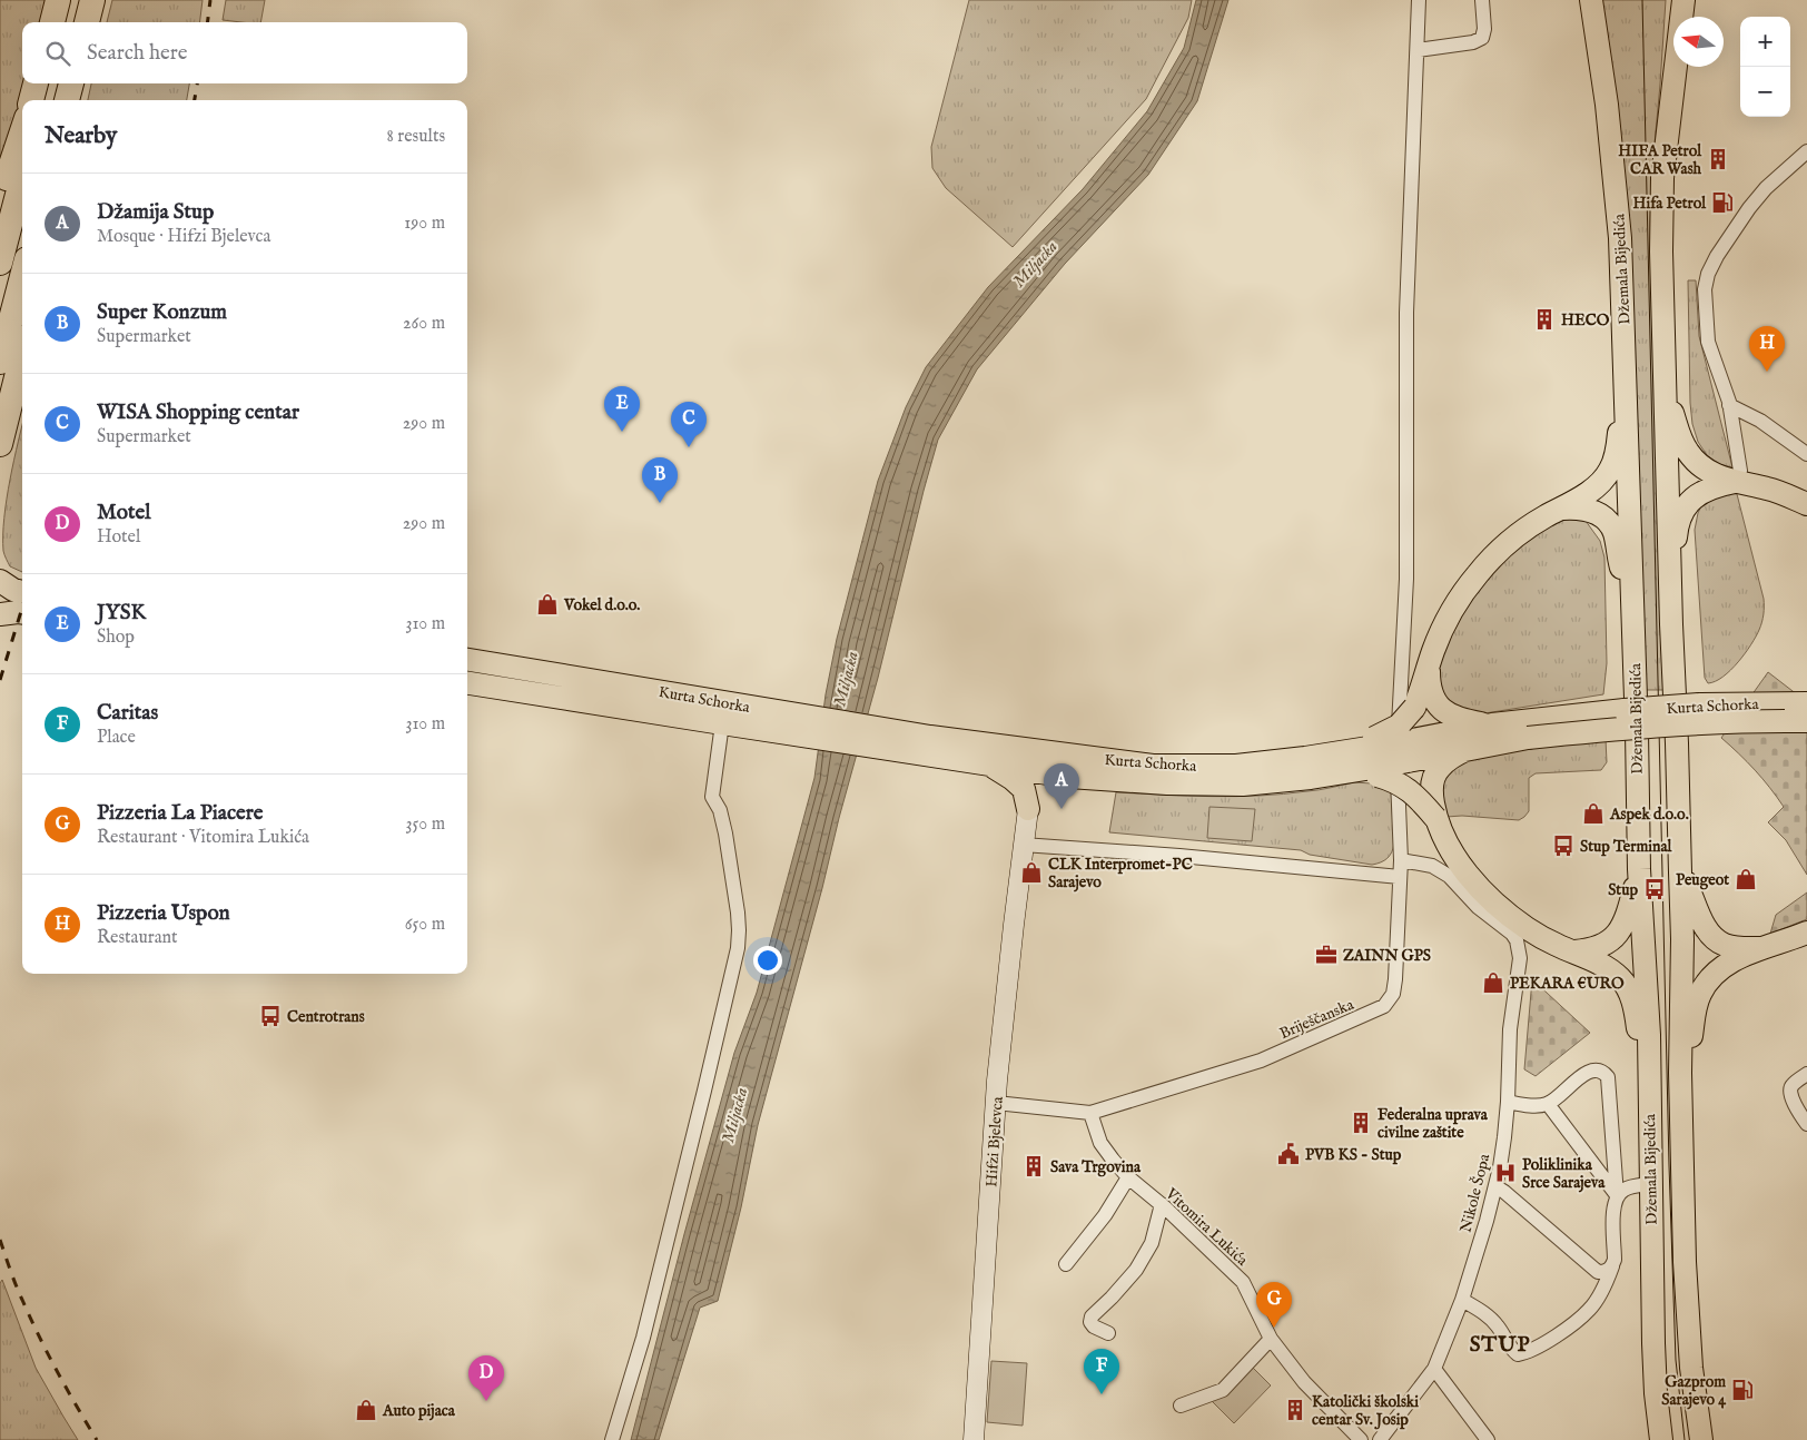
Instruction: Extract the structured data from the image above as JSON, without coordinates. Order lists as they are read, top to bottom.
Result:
{
  "streets": {
    "main road": ["Džemala Bijedića", "Kurta Schorka", "Hifzi Bjelevca"],
    "street": ["Briješčanska", "Nikole Šopa", "Vitomira Lukića"]
  },
  "crossings": [
    ["Briješčanska", "Nikole Šopa"],
    ["Briješčanska", "Vitomira Lukića"]
  ],
  "districts": ["STUP"],
  "water": ["Miljacka"],
  "places": {
    "building": [
      "HIFA Petrol CAR Wash",
      "HECO",
      "Federalna uprava civilne zaštite",
      "Sava Trgovina",
      "Katolički školski centar Sv. Josip"
    ],
    "fuel station": ["Hifa Petrol", "Gazprom Sarajevo 4"],
    "shop": [
      "Vokel d.o.o.",
      "Aspek d.o.o.",
      "CLK Interpromet-PC Sarajevo",
      "Peugeot",
      "PEKARA €URO",
      "Auto pijaca"
    ],
    "bus stop": ["Stup Terminal", "Stup", "Centrotrans"],
    "office": ["ZAINN GPS"],
    "public building": ["PVB KS - Stup"],
    "hospital": ["Poliklinika Srce Sarajeva"]
  },
  "north": "left",
  "page": {
    "map_buttons": ["+", "−"],
    "search": "Search here",
    "heading": ["Nearby", "8 results"],
    "list": [
      {
        "mark": "A",
        "name": "Džamija Stup",
        "note": "Mosque · Hifzi Bjelevca",
        "value": "190 m"
      },
      {
        "mark": "B",
        "name": "Super Konzum",
        "note": "Supermarket",
        "value": "260 m"
      },
      {
        "mark": "C",
        "name": "WISA Shopping centar",
        "note": "Supermarket",
        "value": "290 m"
      },
      {
        "mark": "D",
        "name": "Motel",
        "note": "Hotel",
        "value": "290 m"
      },
      {
        "mark": "E",
        "name": "JYSK",
        "note": "Shop",
        "value": "310 m"
      },
      {
        "mark": "F",
        "name": "Caritas",
        "note": "Place",
        "value": "310 m"
      },
      {
        "mark": "G",
        "name": "Pizzeria La Piacere",
        "note": "Restaurant · Vitomira Lukića",
        "value": "350 m"
      },
      {
        "mark": "H",
        "name": "Pizzeria Uspon",
        "note": "Restaurant",
        "value": "650 m"
      }
    ],
    "pins": [
      "H",
      "E",
      "C",
      "B",
      "A",
      "G",
      "F",
      "D"
    ]
  }
}
